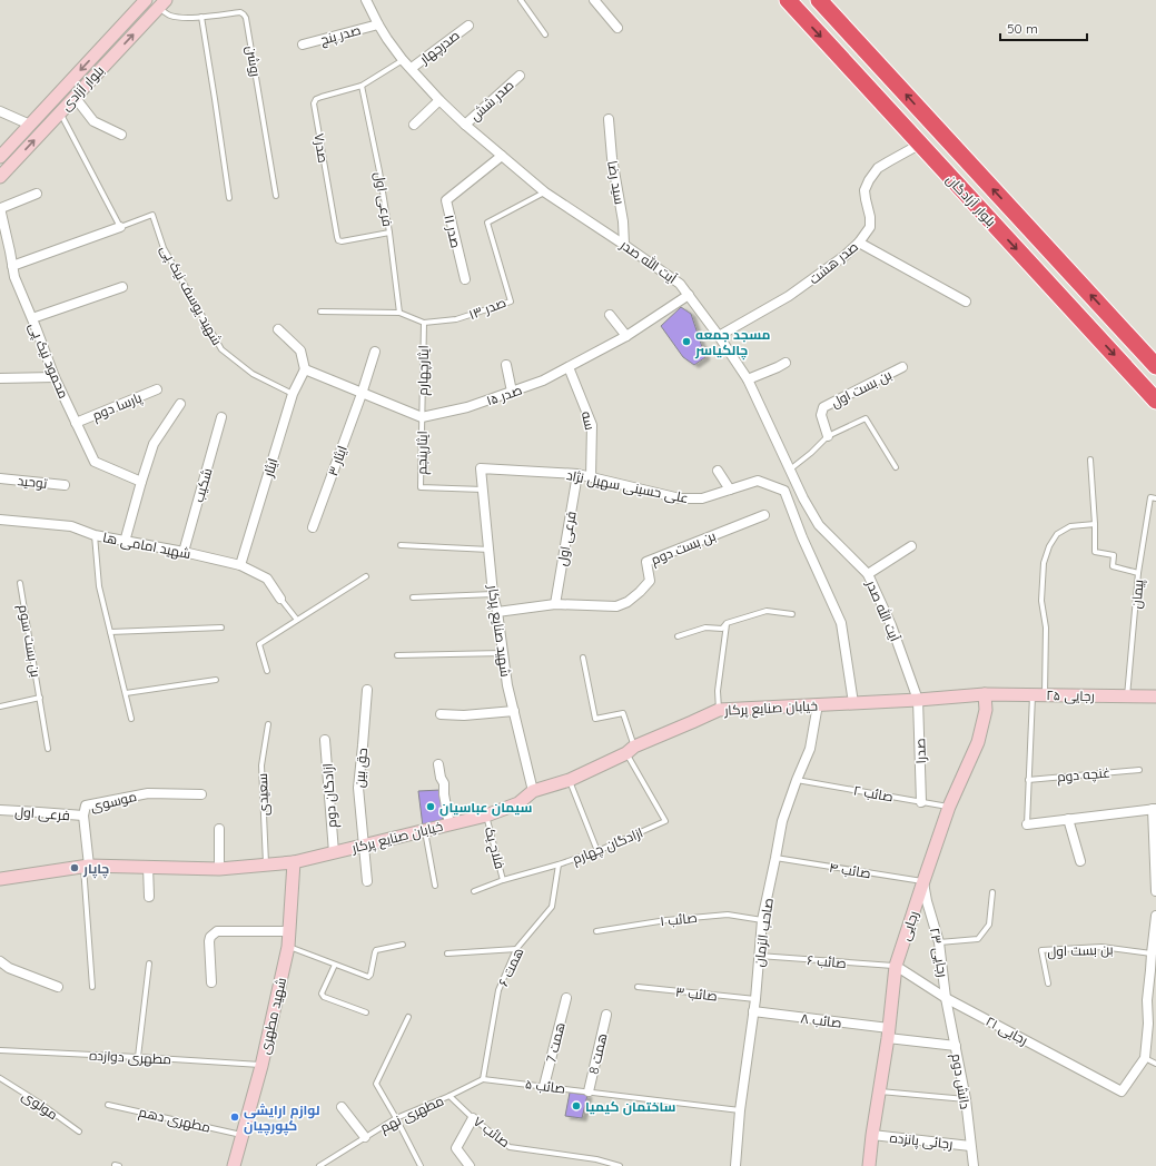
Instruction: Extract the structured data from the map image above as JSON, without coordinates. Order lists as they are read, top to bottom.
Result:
{
  "streets": {
    "highway": ["بلوار آزادگان"],
    "street": [
      "صدر پنج",
      "صدرچهار",
      "بلوار آزادی",
      "صدر شش",
      "سید رضا",
      "فرعی اول",
      "صدر ۱۱",
      "آیت الله صدر",
      "صدر هشت",
      "محمود نیک پی",
      "بن بست اول",
      "صدر ۱۵",
      "پارسا دوم",
      "سه",
      "ایثار ۳",
      "ایثار",
      "توحید",
      "شکیب",
      "علی حسینی سهیل نژاد",
      "شهید امامی ها",
      "بن بست دوم",
      "شهید صنایع پرکار",
      "رجایی ۲۵",
      "خیابان صنایع پرکار",
      "صدرا",
      "حق بین",
      "ازادگان دوم",
      "موسوی",
      "رجایی",
      "صاحب الزمان",
      "رجایی ۲۳",
      "شهید مطهری",
      "صائب ۸",
      "رجایی ۲۱",
      "همت 7",
      "همت 8",
      "دانش دوم",
      "رجائی پانزده"
    ],
    "lane": [
      "روشن",
      "صدر۷",
      "شهید یوسف نیک پی",
      "صدر ۱۳",
      "ایثارچهارم",
      "ایثارپنجم",
      "پیمان",
      "بن بست سوم",
      "غنچه دوم",
      "صائب ۲",
      "سعیدی",
      "ازادگان چهارم",
      "فلاح یک",
      "صائب ۴",
      "صائب ۱",
      "صائب ۶",
      "همت ۶",
      "صائب ۳",
      "مطهری دوازده",
      "صائب ۵",
      "مولوی",
      "مطهری نهم",
      "مطهری دهم",
      "صائب ۷"
    ]
  },
  "crossings": [
    ["صدر پنج", "آیت الله صدر"],
    ["صدرچهار", "آیت الله صدر"],
    ["روشن", "بلوار آزادی"],
    ["صدر شش", "آیت الله صدر"],
    ["صدر۷", "فرعی اول"],
    ["صدر۷", "آیت الله صدر"],
    ["سید رضا", "آیت الله صدر"],
    ["فرعی اول", "صدر ۱۳"],
    ["فرعی اول", "علی حسینی سهیل نژاد"],
    ["فرعی اول", "بن بست دوم"],
    ["فرعی اول", "موسوی"],
    ["بلوار آزادگان", "صدر هشت"],
    ["صدر ۱۱", "آیت الله صدر"],
    ["آیت الله صدر", "صدر هشت"],
    ["آیت الله صدر", "صدر ۱۳"],
    ["آیت الله صدر", "صدر ۱۵"],
    ["آیت الله صدر", "خیابان صنایع پرکار"],
    ["آیت الله صدر", "صدرا"],
    ["شهید یوسف نیک پی", "ایثار"],
    ["صدر ۱۳", "ایثارچهارم"],
    ["محمود نیک پی", "پارسا دوم"],
    ["ایثارچهارم", "صدر ۱۵"],
    ["ایثارچهارم", "ایثارپنجم"],
    ["صدر ۱۵", "سه"],
    ["صدر ۱۵", "ایثارپنجم"],
    ["سه", "علی حسینی سهیل نژاد"],
    ["ایثارپنجم", "شهید صنایع پرکار"],
    ["ایثار", "شهید امامی ها"],
    ["شکیب", "شهید امامی ها"],
    ["علی حسینی سهیل نژاد", "شهید صنایع پرکار"],
    ["علی حسینی سهیل نژاد", "خیابان صنایع پرکار"],
    ["بن بست دوم", "شهید صنایع پرکار"],
    ["پیمان", "رجایی ۲۵"],
    ["شهید صنایع پرکار", "خیابان صنایع پرکار"],
    ["رجایی ۲۵", "خیابان صنایع پرکار"],
    ["رجایی ۲۵", "رجایی"],
    ["خیابان صنایع پرکار", "صدرا"],
    ["خیابان صنایع پرکار", "حق بین"],
    ["خیابان صنایع پرکار", "سعیدی"],
    ["خیابان صنایع پرکار", "ازادگان دوم"],
    ["خیابان صنایع پرکار", "موسوی"],
    ["خیابان صنایع پرکار", "ازادگان چهارم"],
    ["خیابان صنایع پرکار", "فلاح یک"],
    ["خیابان صنایع پرکار", "رجایی"],
    ["خیابان صنایع پرکار", "صاحب الزمان"],
    ["خیابان صنایع پرکار", "شهید مطهری"],
    ["صدرا", "صائب ۲"],
    ["صائب ۲", "رجایی"],
    ["صائب ۲", "صاحب الزمان"],
    ["ازادگان چهارم", "فلاح یک"],
    ["ازادگان چهارم", "همت ۶"],
    ["صائب ۴", "رجایی"],
    ["صائب ۴", "صاحب الزمان"],
    ["صائب ۴", "رجایی ۲۳"],
    ["صائب ۱", "صاحب الزمان"],
    ["رجایی", "رجایی ۲۳"],
    ["رجایی", "صائب ۶"],
    ["رجایی", "صائب ۸"],
    ["رجایی", "رجایی ۲۱"],
    ["رجایی", "رجائی پانزده"],
    ["صاحب الزمان", "صائب ۶"],
    ["صاحب الزمان", "صائب ۳"],
    ["صاحب الزمان", "صائب ۸"],
    ["صاحب الزمان", "صائب ۵"],
    ["رجایی ۲۳", "رجایی ۲۱"],
    ["رجایی ۲۳", "دانش دوم"],
    ["صائب ۶", "رجایی ۲۱"],
    ["همت ۶", "صائب ۵"],
    ["همت ۶", "مطهری نهم"],
    ["شهید مطهری", "مطهری دوازده"],
    ["شهید مطهری", "مطهری دهم"],
    ["صائب ۸", "دانش دوم"],
    ["رجایی ۲۱", "دانش دوم"],
    ["همت 7", "صائب ۵"],
    ["همت 8", "صائب ۵"],
    ["دانش دوم", "رجائی پانزده"],
    ["صائب ۵", "مطهری نهم"],
    ["مطهری نهم", "صائب ۷"]
  ],
  "places": [
    "مسجد جمعه چالکیاسر",
    "سیمان عباسیان",
    "چاپار",
    "ساختمان کیمیا",
    "لوازم ارایشی کپورچیان"
  ],
  "scale_bar": "50 m"
}
